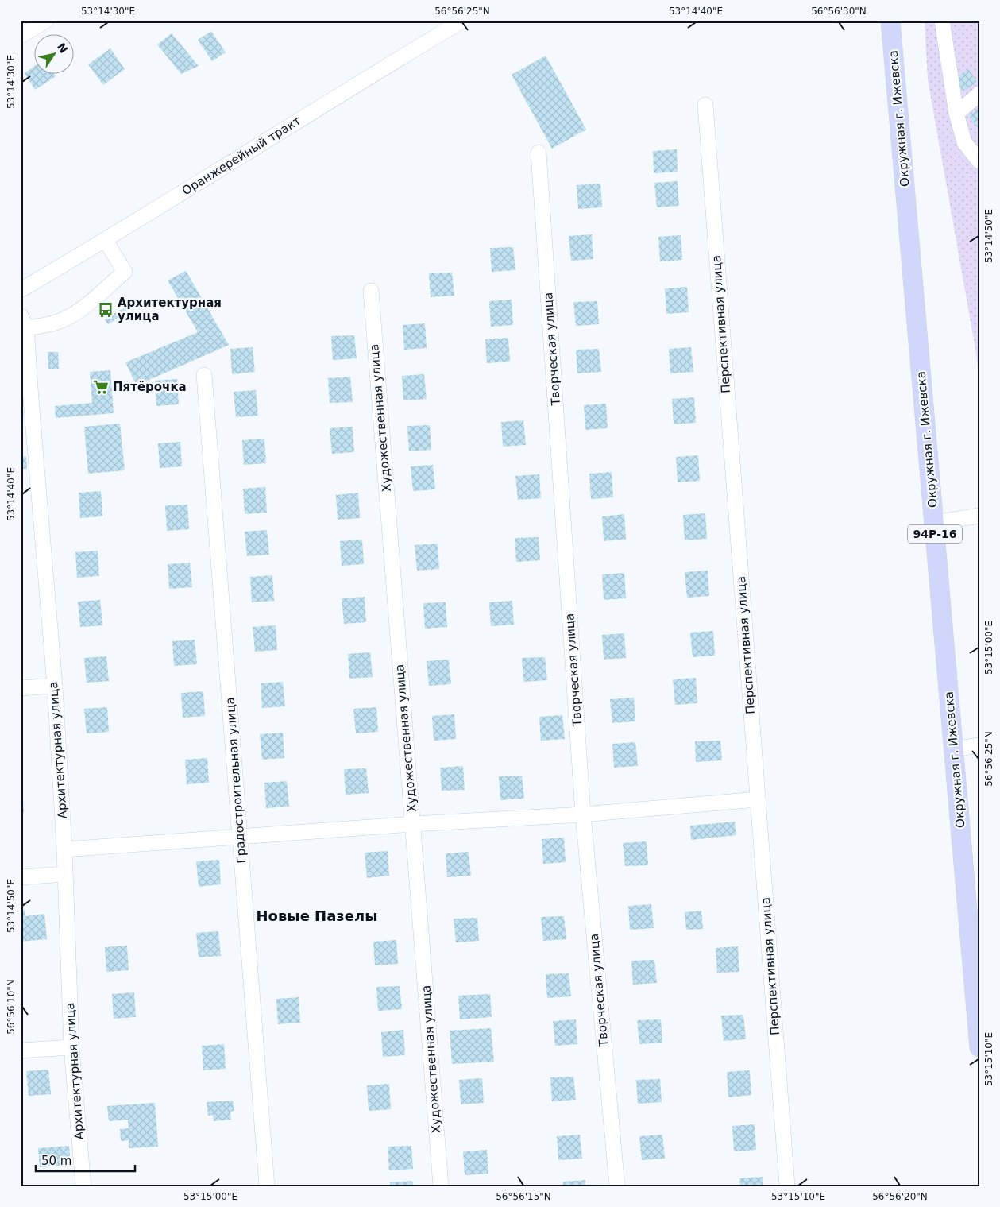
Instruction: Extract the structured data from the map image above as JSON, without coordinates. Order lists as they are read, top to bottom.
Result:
{
  "streets": {
    "main road": ["Окружная г. Ижевска", "94Р-16"],
    "street": [
      "Оранжерейный тракт",
      "Перспективная улица",
      "Творческая улица",
      "Художественная улица",
      "Архитектурная улица",
      "Градостроительная улица"
    ]
  },
  "districts": ["Новые Пазелы"],
  "places": {
    "bus stop": ["Архитектурная улица"],
    "supermarket": ["Пятёрочка"]
  },
  "scale_bar": "50 m",
  "north": "top right",
  "coordinates": [
    "53°14'30\"E",
    "56°56'25\"N",
    "53°14'40\"E",
    "56°56'30\"N",
    "53°14'50\"E",
    "53°15'00\"E",
    "56°56'10\"N",
    "53°15'10\"E",
    "56°56'15\"N",
    "56°56'20\"N"
  ]
}
